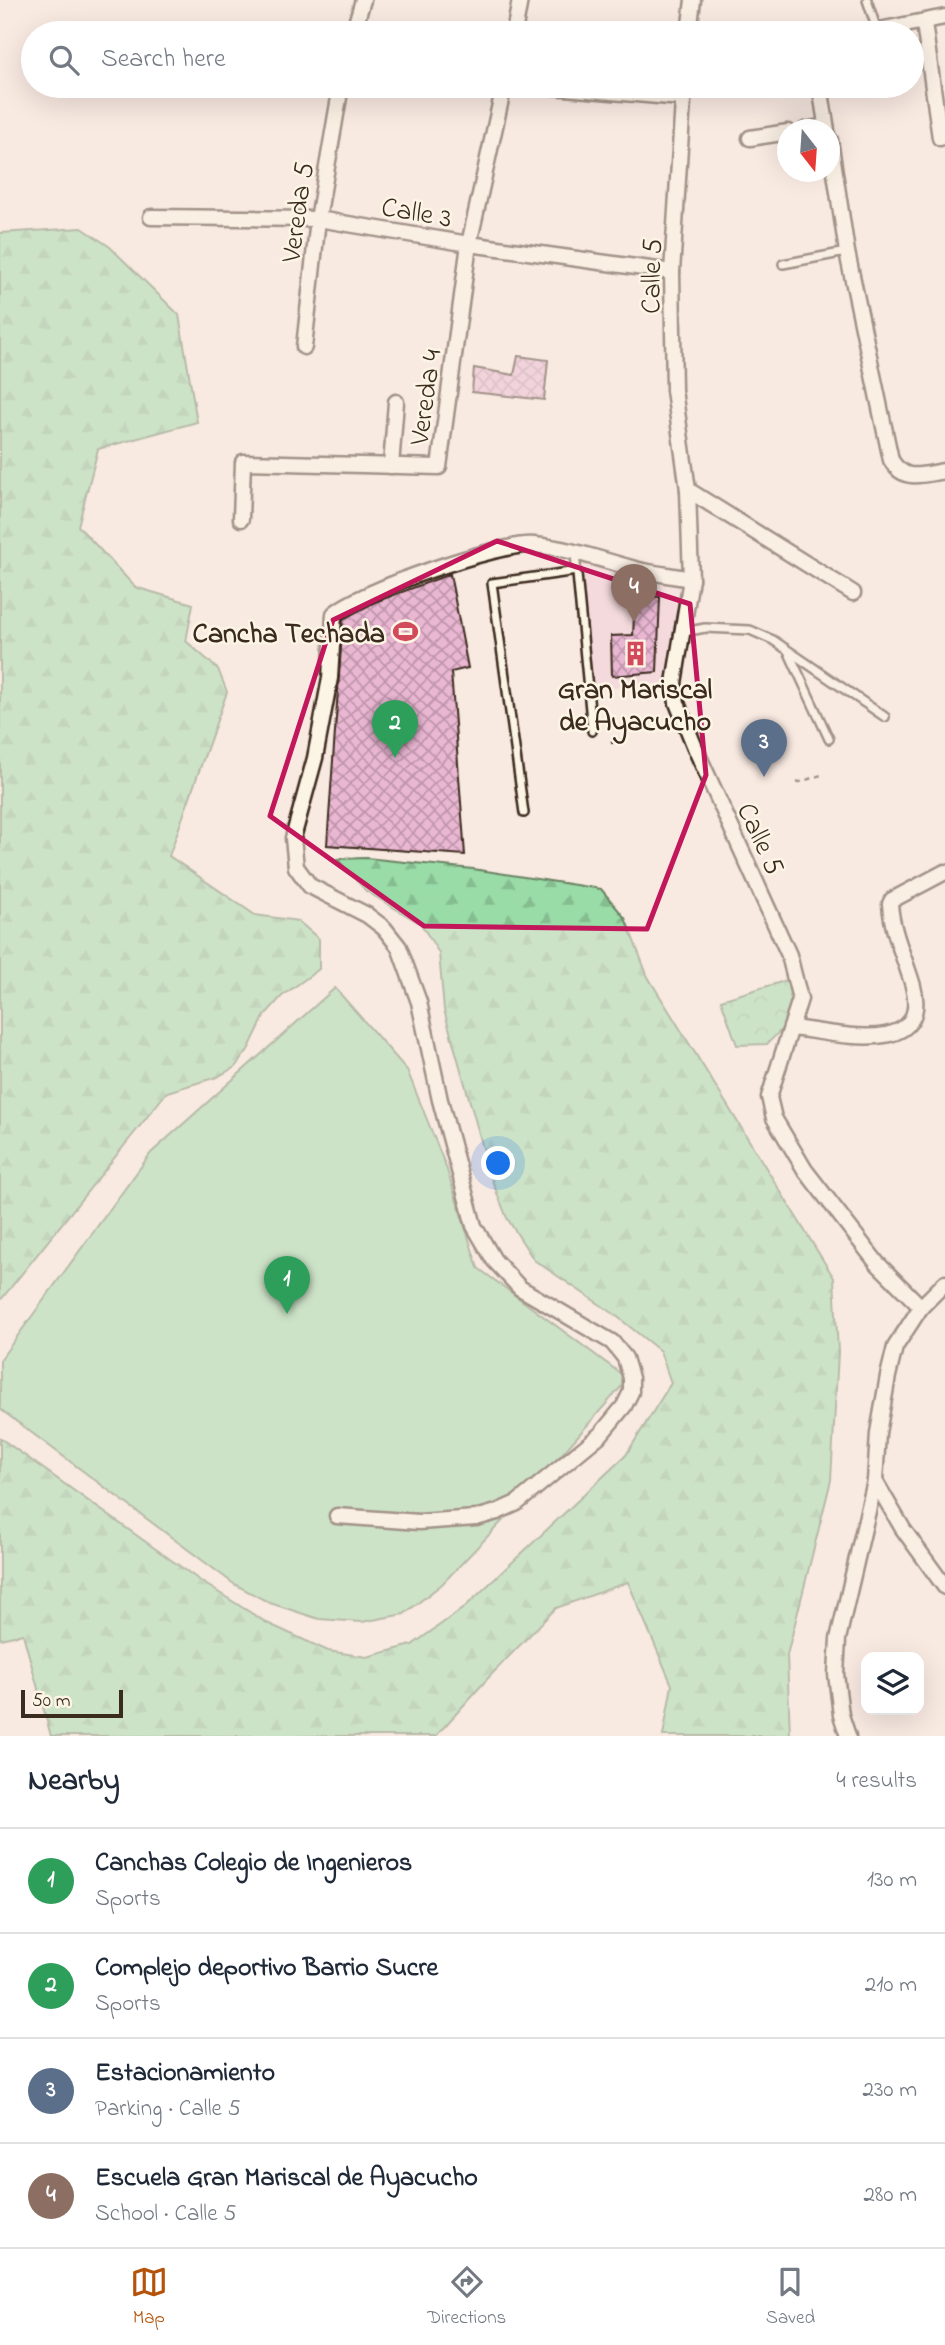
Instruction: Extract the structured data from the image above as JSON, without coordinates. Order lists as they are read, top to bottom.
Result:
{
  "streets": {
    "street": [
      "Calle 3",
      "Vereda 5",
      "Calle 5",
      "Vereda 4"
    ]
  },
  "crossings": [
    ["Calle 3", "Vereda 5"],
    ["Calle 3", "Calle 5"],
    ["Calle 3", "Vereda 4"]
  ],
  "places": {
    "sports": ["Cancha Techada"],
    "building": ["Gran Mariscal de Ayacucho"]
  },
  "scale_bar": "50 m",
  "north": "bottom",
  "page": {
    "search": "Search here",
    "pins": [
      "4",
      "2",
      "3",
      "1"
    ],
    "scale": "50 m",
    "heading": ["Nearby", "4 results"],
    "list": [
      {
        "mark": "1",
        "name": "Canchas Colegio de Ingenieros",
        "note": "Sports",
        "value": "130 m"
      },
      {
        "mark": "2",
        "name": "Complejo deportivo Barrio Sucre",
        "note": "Sports",
        "value": "210 m"
      },
      {
        "mark": "3",
        "name": "Estacionamiento",
        "note": "Parking · Calle 5",
        "value": "230 m"
      },
      {
        "mark": "4",
        "name": "Escuela Gran Mariscal de Ayacucho",
        "note": "School · Calle 5",
        "value": "280 m"
      }
    ],
    "nav": ["Map", "Directions", "Saved"]
  }
}
